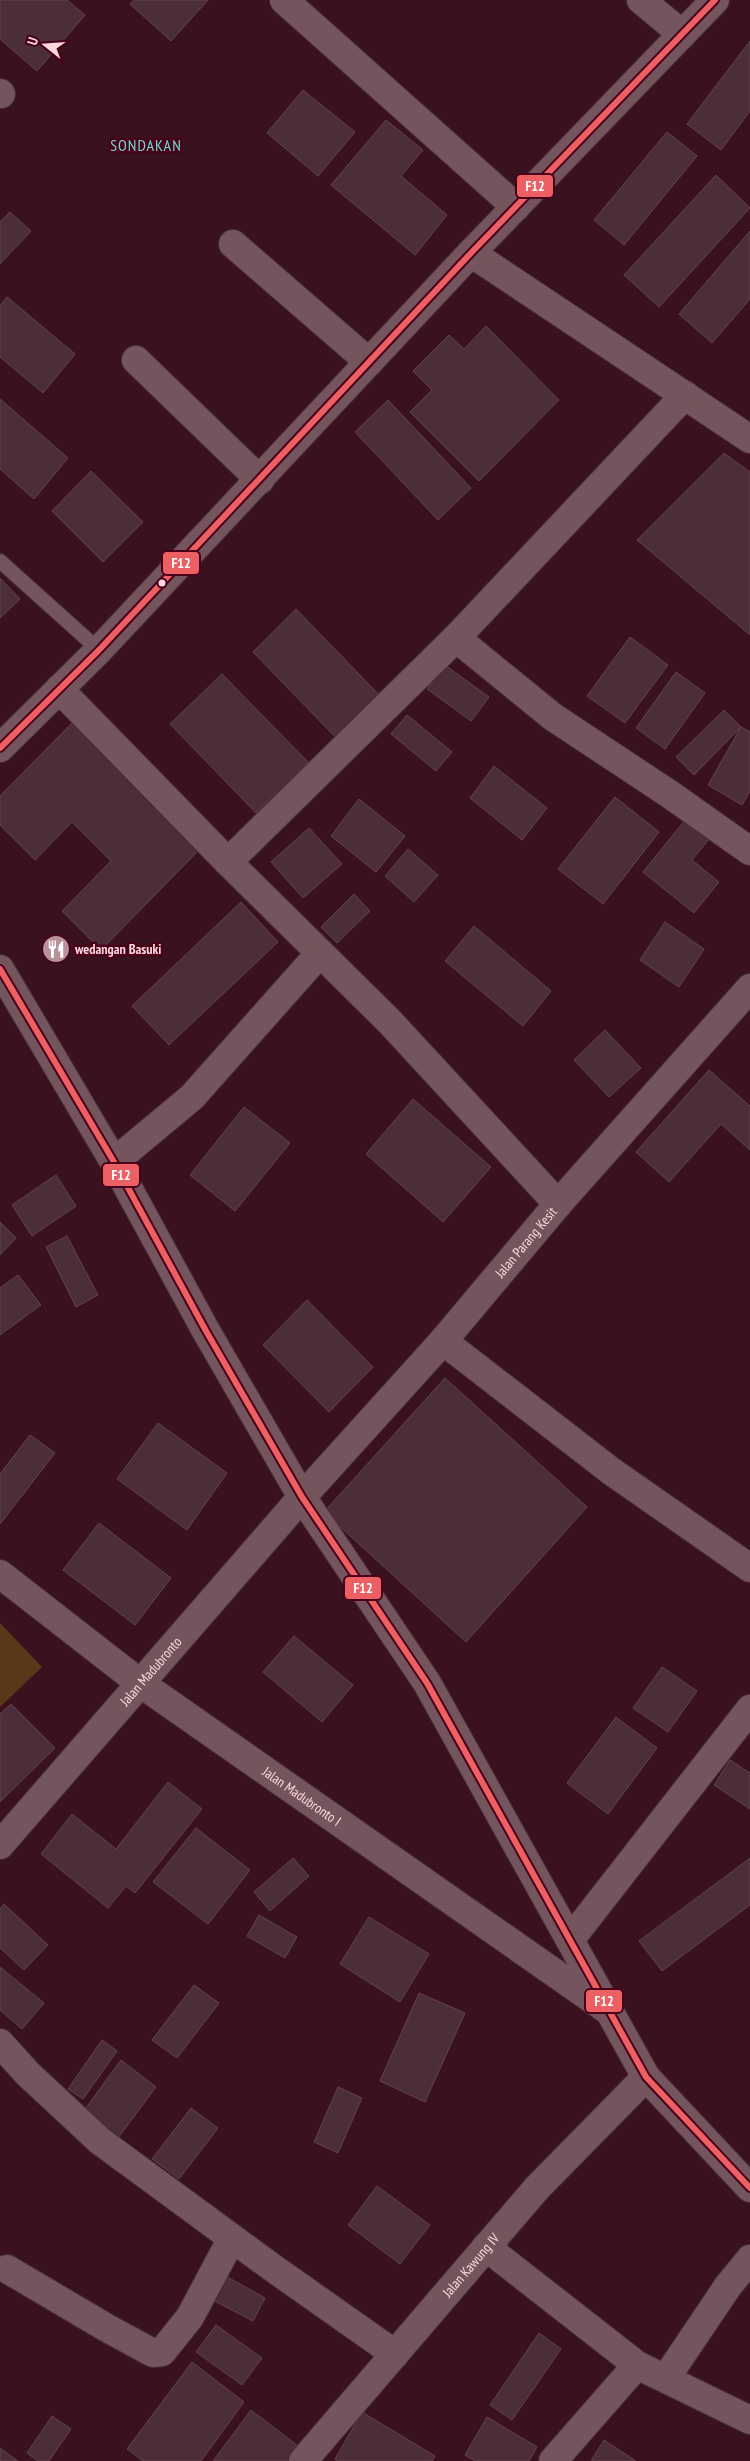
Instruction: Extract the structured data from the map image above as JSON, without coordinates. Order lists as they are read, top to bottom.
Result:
{
  "streets": {
    "street": [
      "Jalan Parang Kesit",
      "Jalan Madubronto",
      "Jalan Madubronto I",
      "Jalan Kawung IV"
    ]
  },
  "crossings": [
    ["Jalan Parang Kesit", "Jalan Madubronto"],
    ["Jalan Madubronto", "Jalan Madubronto I"]
  ],
  "districts": ["SONDAKAN"],
  "places": {
    "restaurant": ["wedangan Basuki"]
  },
  "lines": ["transit line F12"],
  "north": "left"
}
